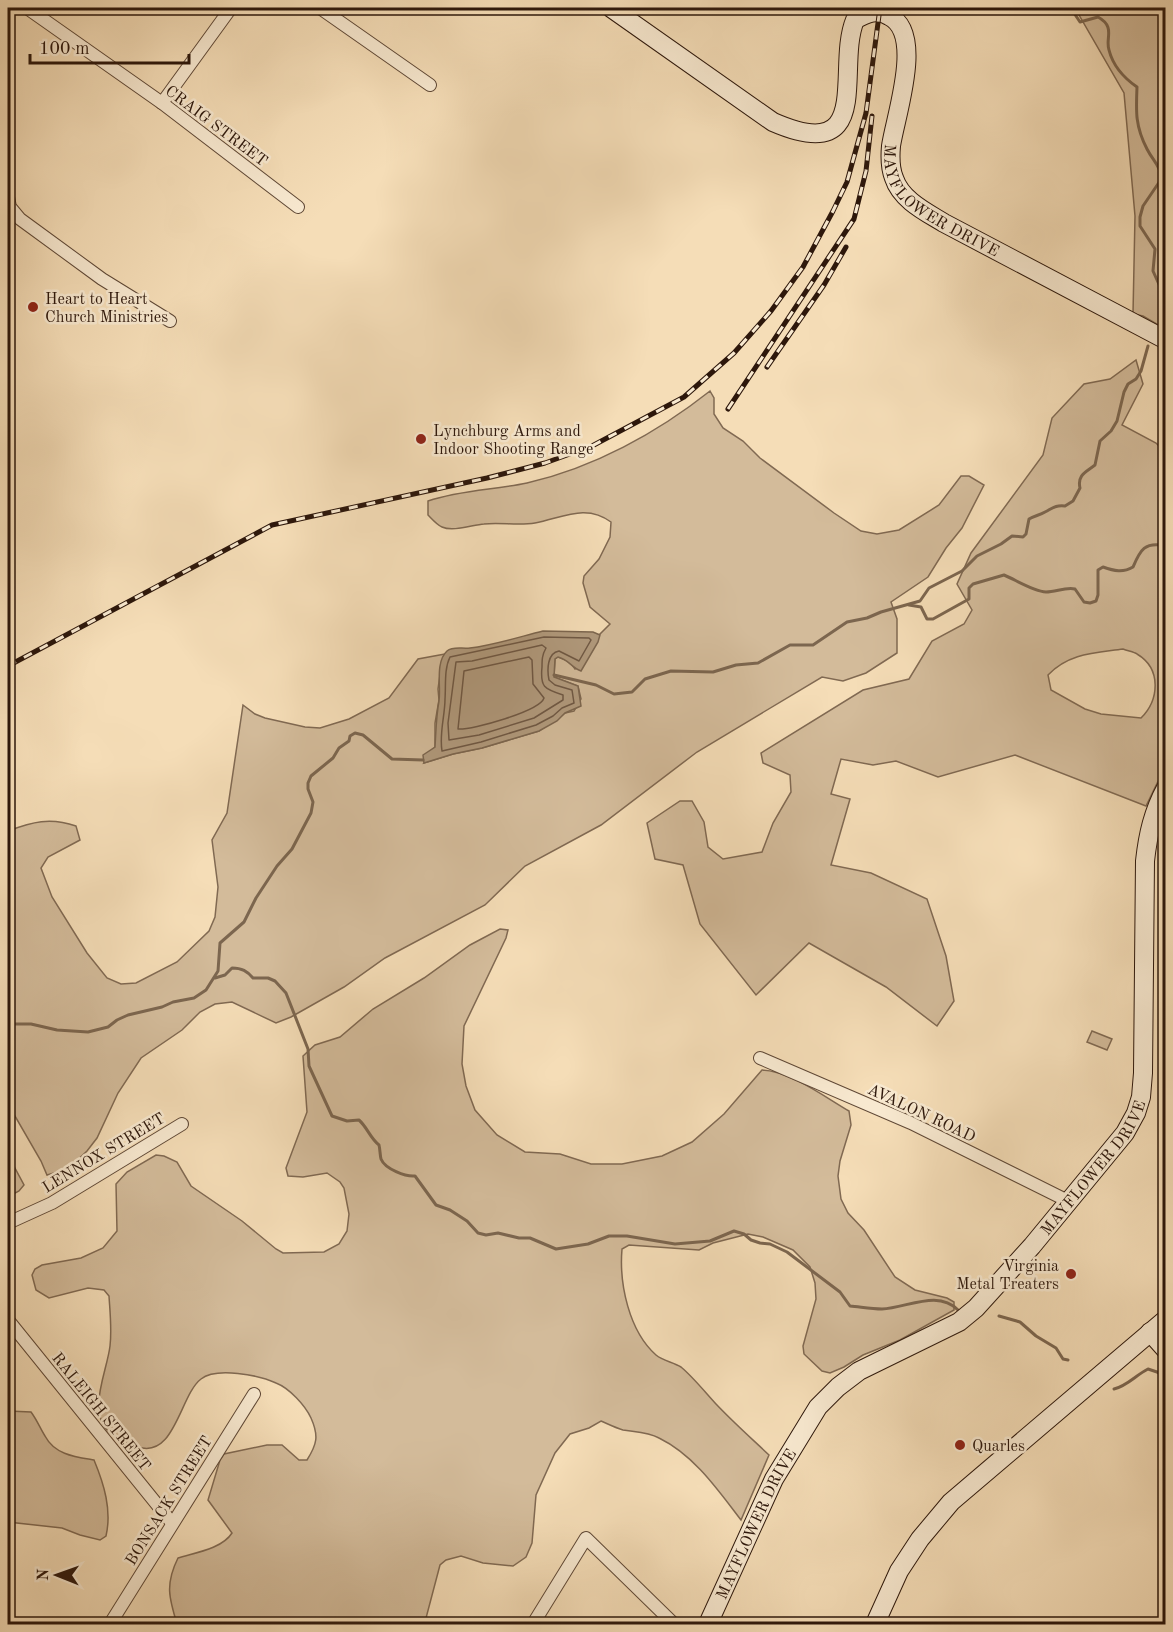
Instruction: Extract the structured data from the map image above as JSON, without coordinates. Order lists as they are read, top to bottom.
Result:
{
  "streets": {
    "street": [
      "CRAIG STREET",
      "MAYFLOWER DRIVE",
      "AVALON ROAD",
      "LENNOX STREET",
      "RALEIGH STREET",
      "BONSACK STREET"
    ]
  },
  "crossings": [
    ["MAYFLOWER DRIVE", "AVALON ROAD"],
    ["RALEIGH STREET", "BONSACK STREET"]
  ],
  "places": [
    "Heart to Heart Church Ministries",
    "Lynchburg Arms and Indoor Shooting Range",
    "Virginia Metal Treaters",
    "Quarles"
  ],
  "scale_bar": "100 m",
  "north": "left"
}
